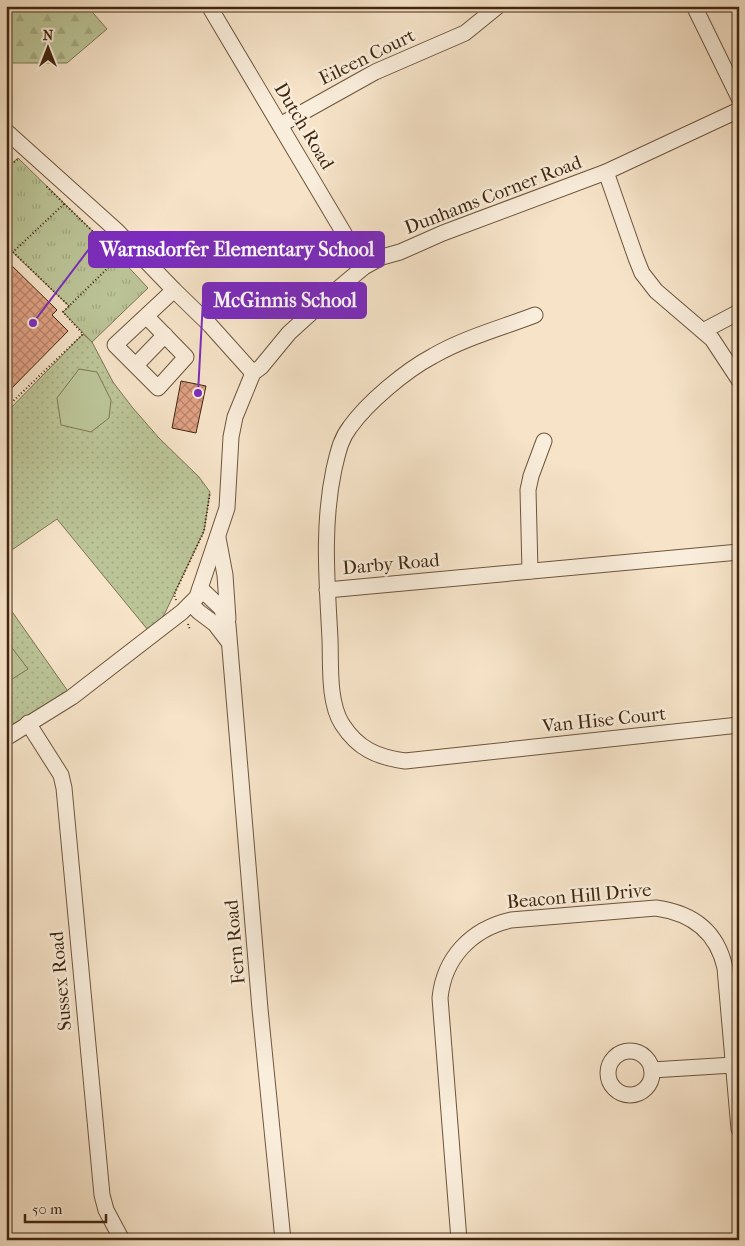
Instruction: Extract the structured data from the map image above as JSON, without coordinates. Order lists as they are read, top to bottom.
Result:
{
  "streets": {
    "street": [
      "Eileen Court",
      "Dutch Road",
      "Dunhams Corner Road",
      "Darby Road",
      "Van Hise Court",
      "Beacon Hill Drive",
      "Fern Road",
      "Sussex Road"
    ]
  },
  "crossings": [
    ["Eileen Court", "Dutch Road"],
    ["Dutch Road", "Dunhams Corner Road"],
    ["Dunhams Corner Road", "Fern Road"],
    ["Dunhams Corner Road", "Sussex Road"],
    ["Darby Road", "Van Hise Court"]
  ],
  "places": ["Warnsdorfer Elementary School", "McGinnis School"],
  "scale_bar": "50 m",
  "north": "top"
}
